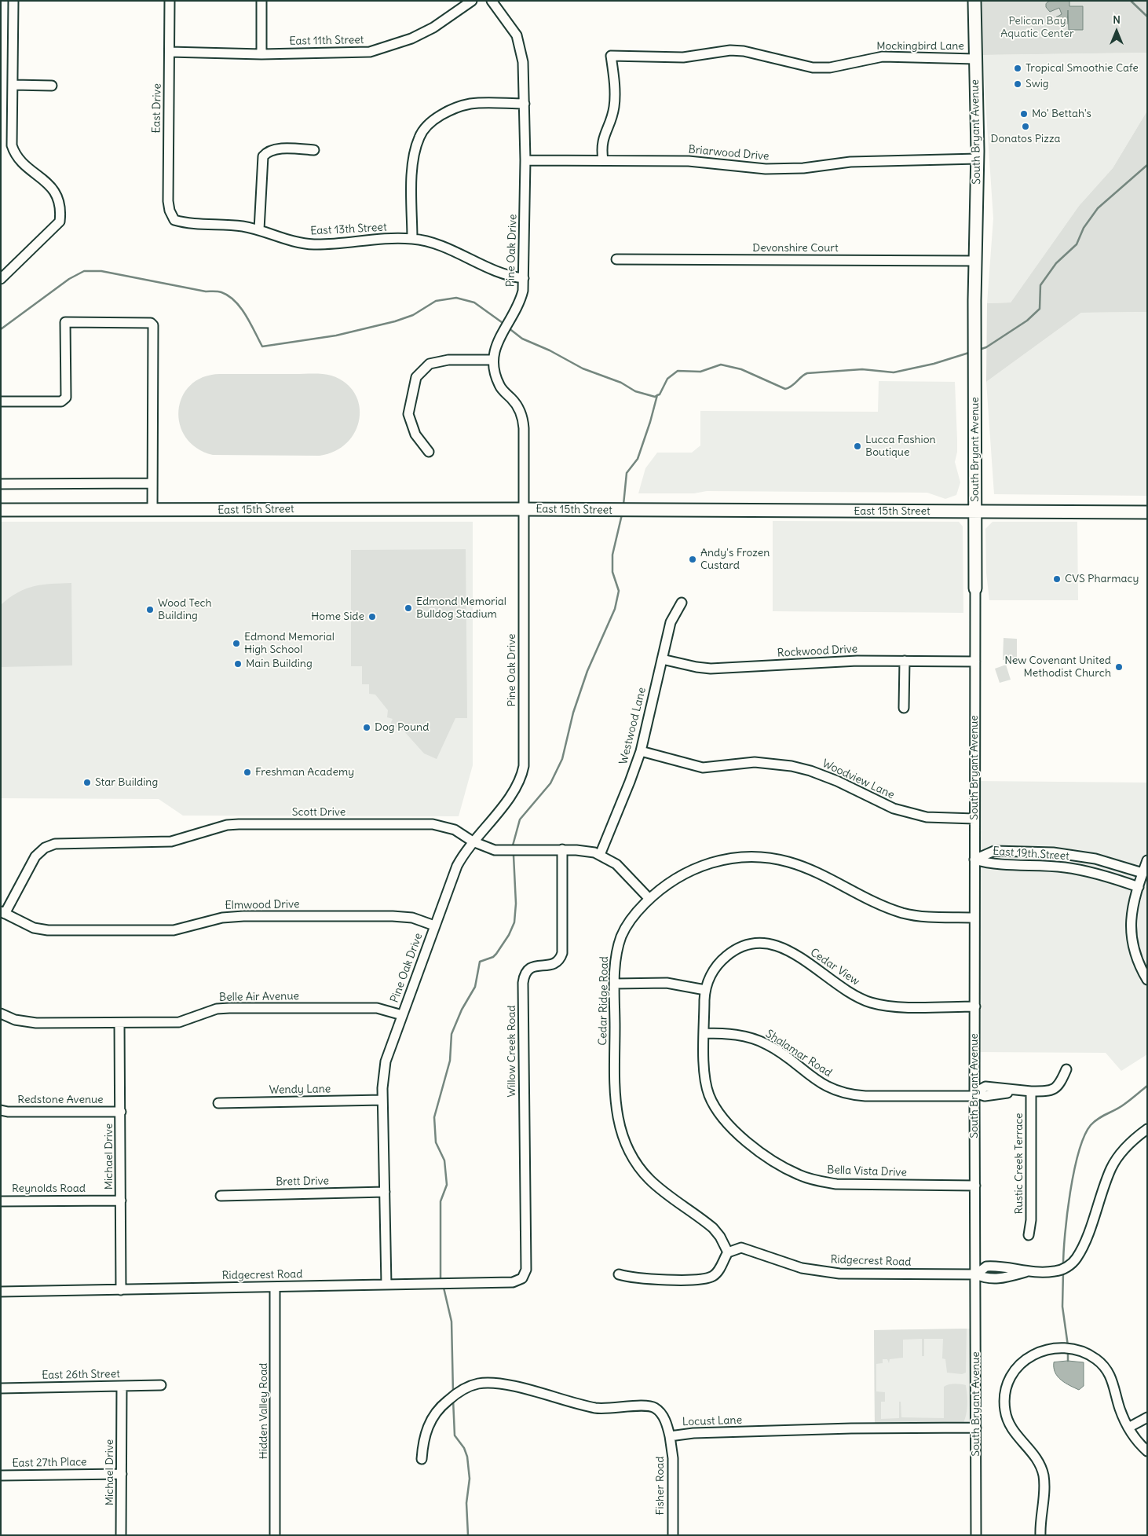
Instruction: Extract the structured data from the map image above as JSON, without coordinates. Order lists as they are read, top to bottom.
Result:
{
  "streets": {
    "main road": ["South Bryant Avenue", "East 15th Street"],
    "street": [
      "East 11th Street",
      "Mockingbird Lane",
      "East Drive",
      "Briarwood Drive",
      "East 13th Street",
      "Devonshire Court",
      "Pine Oak Drive",
      "Rockwood Drive",
      "Westwood Lane",
      "Woodview Lane",
      "Scott Drive",
      "East 19th Street",
      "Elmwood Drive",
      "Cedar View",
      "Belle Air Avenue",
      "Cedar Ridge Road",
      "Willow Creek Road",
      "Shalamar Road",
      "Wendy Lane",
      "Redstone Avenue",
      "Michael Drive",
      "Rustic Creek Terrace",
      "Bella Vista Drive",
      "Brett Drive",
      "Reynolds Road",
      "Ridgecrest Road",
      "East 26th Street",
      "Hidden Valley Road",
      "Locust Lane",
      "East 27th Place",
      "Fisher Road"
    ]
  },
  "crossings": [
    ["East 11th Street", "East Drive"],
    ["Mockingbird Lane", "South Bryant Avenue"],
    ["Mockingbird Lane", "Briarwood Drive"],
    ["East Drive", "East 13th Street"],
    ["South Bryant Avenue", "Briarwood Drive"],
    ["South Bryant Avenue", "Devonshire Court"],
    ["South Bryant Avenue", "East 15th Street"],
    ["South Bryant Avenue", "Rockwood Drive"],
    ["South Bryant Avenue", "Woodview Lane"],
    ["South Bryant Avenue", "East 19th Street"],
    ["South Bryant Avenue", "Cedar View"],
    ["South Bryant Avenue", "Cedar Ridge Road"],
    ["South Bryant Avenue", "Shalamar Road"],
    ["South Bryant Avenue", "Bella Vista Drive"],
    ["South Bryant Avenue", "Ridgecrest Road"],
    ["South Bryant Avenue", "Locust Lane"],
    ["Briarwood Drive", "Pine Oak Drive"],
    ["East 13th Street", "Pine Oak Drive"],
    ["Pine Oak Drive", "East 15th Street"],
    ["Pine Oak Drive", "Scott Drive"],
    ["Pine Oak Drive", "Elmwood Drive"],
    ["Pine Oak Drive", "Belle Air Avenue"],
    ["Pine Oak Drive", "Wendy Lane"],
    ["Pine Oak Drive", "Brett Drive"],
    ["Pine Oak Drive", "Ridgecrest Road"],
    ["Rockwood Drive", "Westwood Lane"],
    ["Westwood Lane", "Woodview Lane"],
    ["Westwood Lane", "Scott Drive"],
    ["Scott Drive", "Elmwood Drive"],
    ["Scott Drive", "Cedar Ridge Road"],
    ["Scott Drive", "Willow Creek Road"],
    ["Cedar View", "Bella Vista Drive"],
    ["Belle Air Avenue", "Michael Drive"],
    ["Cedar Ridge Road", "Ridgecrest Road"],
    ["Willow Creek Road", "Ridgecrest Road"],
    ["Shalamar Road", "Bella Vista Drive"],
    ["Redstone Avenue", "Michael Drive"],
    ["Michael Drive", "Reynolds Road"],
    ["Michael Drive", "Ridgecrest Road"],
    ["Michael Drive", "East 26th Street"],
    ["Michael Drive", "East 27th Place"],
    ["Ridgecrest Road", "Hidden Valley Road"],
    ["Locust Lane", "Fisher Road"]
  ],
  "parks": ["Pelican Bay Aquatic Center"],
  "places": [
    "Tropical Smoothie Cafe",
    "Swig",
    "Mo' Bettah's",
    "Donatos Pizza",
    "Lucca Fashion Boutique",
    "Andy's Frozen Custard",
    "CVS Pharmacy",
    "Edmond Memorial Bulldog Stadium",
    "Wood Tech Building",
    "Home Side",
    "Edmond Memorial High School",
    "Main Building",
    "New Covenant United Methodist Church",
    "Dog Pound",
    "Freshman Academy",
    "Star Building"
  ],
  "north": "top"
}
